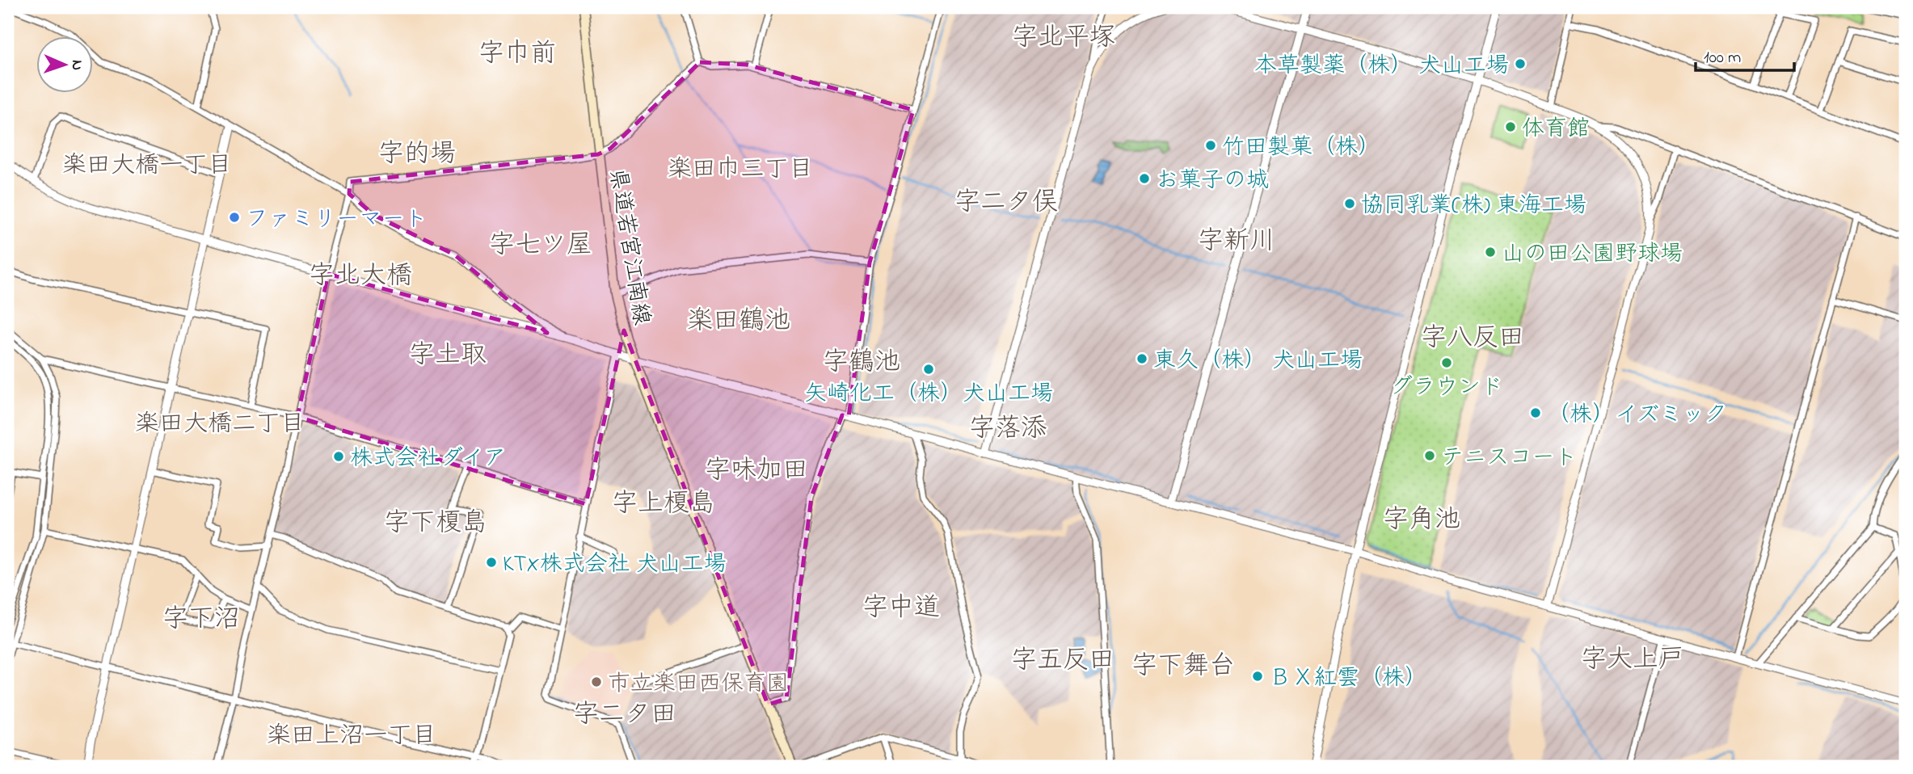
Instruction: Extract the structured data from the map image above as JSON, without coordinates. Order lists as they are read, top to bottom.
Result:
{
  "streets": {
    "main road": ["県道若宮江南線"]
  },
  "districts": [
    "字北平塚",
    "字巾前",
    "字的場",
    "楽田大橋一丁目",
    "楽田巾三丁目",
    "字二タ俣",
    "字新川",
    "字七ツ屋",
    "字北大橋",
    "楽田鶴池",
    "字八反田",
    "字土取",
    "字鶴池",
    "楽田大橋二丁目",
    "字落添",
    "字味加田",
    "字上榎島",
    "字角池",
    "字下榎島",
    "字中道",
    "字下沼",
    "字大上戸",
    "字五反田",
    "字下舞台",
    "字二タ田",
    "楽田上沼一丁目"
  ],
  "places": [
    "本草製薬（株） 犬山工場",
    "体育館",
    "竹田製菓（株）",
    "お菓子の城",
    "協同乳業(株) 東海工場",
    "ファミリーマート",
    "山の田公園野球場",
    "東久（株） 犬山工場",
    "グラウンド",
    "矢崎化工（株）犬山工場",
    "（株）イズミック",
    "テニスコート",
    "株式会社ダイア",
    "KTX株式会社 犬山工場",
    "ＢＸ紅雲（株）",
    "市立楽田西保育園"
  ],
  "scale_bar": "100 m",
  "north": "right"
}
